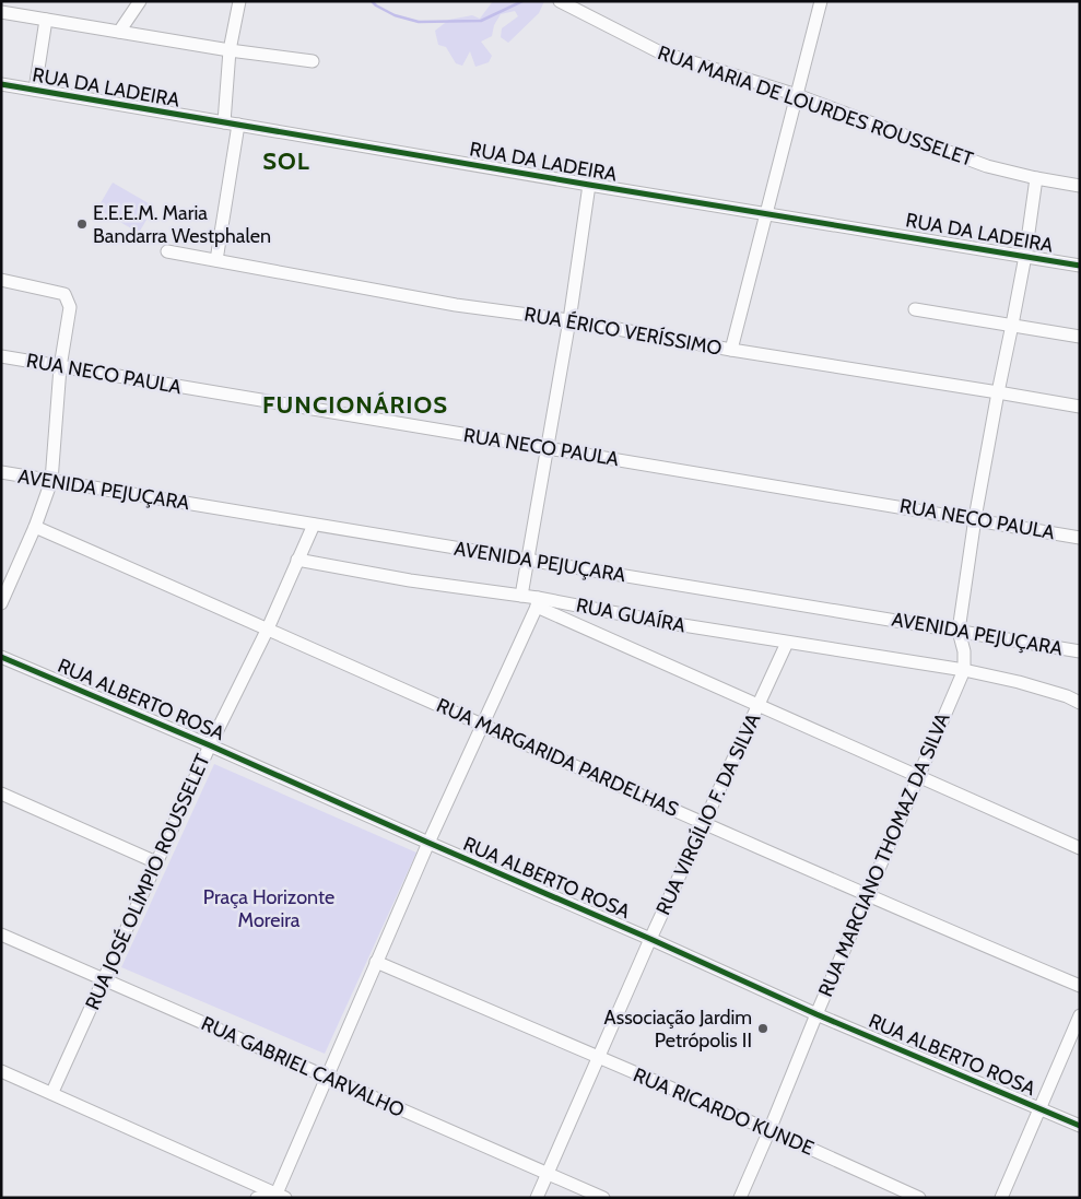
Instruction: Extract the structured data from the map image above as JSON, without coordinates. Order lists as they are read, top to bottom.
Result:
{
  "streets": {
    "street": [
      "RUA DA LADEIRA",
      "RUA MARIA DE LOURDES ROUSSELET",
      "RUA ÉRICO VERÍSSIMO",
      "RUA NECO PAULA",
      "AVENIDA PEJUÇARA",
      "RUA GUAÍRA",
      "RUA ALBERTO ROSA",
      "RUA MARGARIDA PARDELHAS",
      "RUA VIRGÍLIO F. DA SILVA",
      "RUA MARCIANO THOMAZ DA SILVA",
      "RUA JOSÉ OLÍMPIO ROUSSELET",
      "RUA GABRIEL CARVALHO",
      "RUA RICARDO KUNDE"
    ]
  },
  "crossings": [
    ["RUA DA LADEIRA", "RUA MARCIANO THOMAZ DA SILVA"],
    ["RUA MARIA DE LOURDES ROUSSELET", "RUA MARCIANO THOMAZ DA SILVA"],
    ["RUA ÉRICO VERÍSSIMO", "RUA MARCIANO THOMAZ DA SILVA"],
    ["RUA NECO PAULA", "RUA MARCIANO THOMAZ DA SILVA"],
    ["AVENIDA PEJUÇARA", "RUA MARCIANO THOMAZ DA SILVA"],
    ["AVENIDA PEJUÇARA", "RUA JOSÉ OLÍMPIO ROUSSELET"],
    ["RUA GUAÍRA", "RUA VIRGÍLIO F. DA SILVA"],
    ["RUA GUAÍRA", "RUA MARCIANO THOMAZ DA SILVA"],
    ["RUA GUAÍRA", "RUA JOSÉ OLÍMPIO ROUSSELET"],
    ["RUA ALBERTO ROSA", "RUA VIRGÍLIO F. DA SILVA"],
    ["RUA ALBERTO ROSA", "RUA MARCIANO THOMAZ DA SILVA"],
    ["RUA ALBERTO ROSA", "RUA JOSÉ OLÍMPIO ROUSSELET"],
    ["RUA MARGARIDA PARDELHAS", "RUA VIRGÍLIO F. DA SILVA"],
    ["RUA MARGARIDA PARDELHAS", "RUA MARCIANO THOMAZ DA SILVA"],
    ["RUA MARGARIDA PARDELHAS", "RUA JOSÉ OLÍMPIO ROUSSELET"],
    ["RUA VIRGÍLIO F. DA SILVA", "RUA GABRIEL CARVALHO"],
    ["RUA VIRGÍLIO F. DA SILVA", "RUA RICARDO KUNDE"],
    ["RUA MARCIANO THOMAZ DA SILVA", "RUA RICARDO KUNDE"],
    ["RUA JOSÉ OLÍMPIO ROUSSELET", "RUA GABRIEL CARVALHO"]
  ],
  "districts": ["SOL", "FUNCIONÁRIOS"],
  "parks": ["Praça Horizonte Moreira"],
  "places": ["E.E.E.M. Maria Bandarra Westphalen", "Associação Jardim Petrópolis II"]
}
